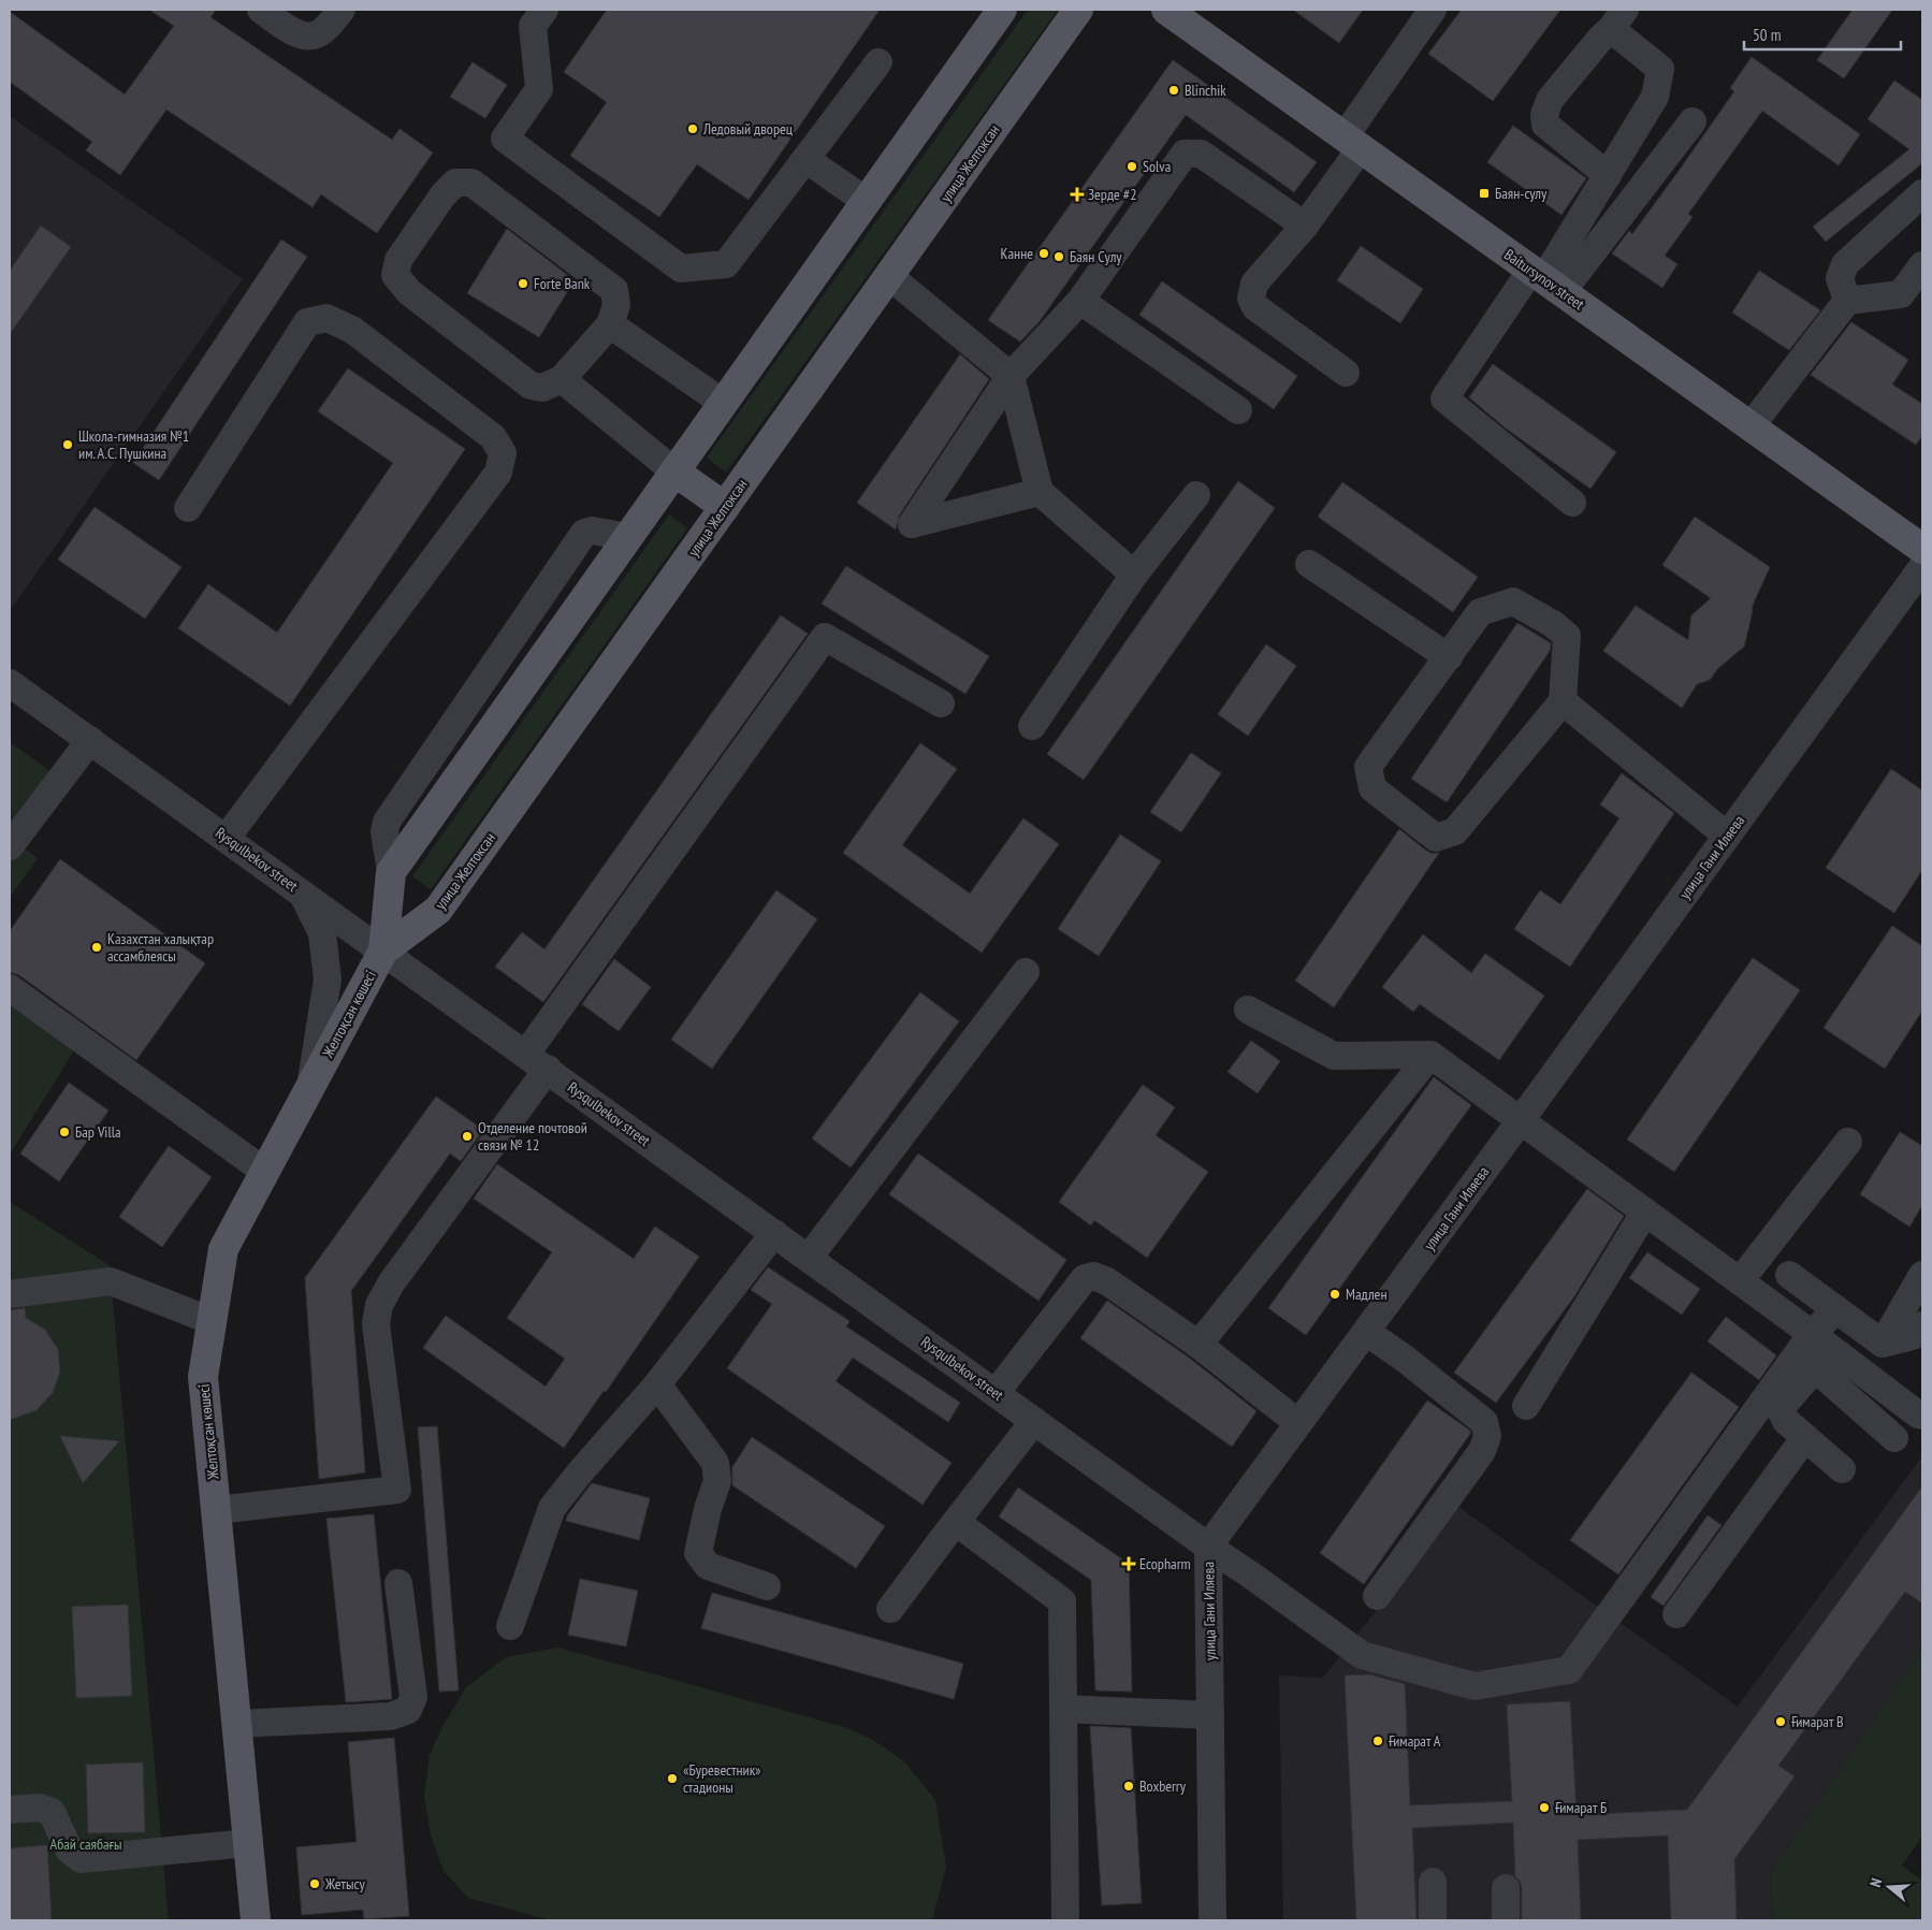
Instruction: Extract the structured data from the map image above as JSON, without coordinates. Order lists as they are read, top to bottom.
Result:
{
  "streets": {
    "main road": ["улица Желтоксан", "Baitursynov street", "Желтоқсан көшесі"],
    "street": ["улица Гани Иляева", "Rysqulbekov street"]
  },
  "crossings": [
    ["улица Желтоксан", "Rysqulbekov street"],
    ["улица Желтоксан", "Желтоқсан көшесі"],
    ["улица Гани Иляева", "Rysqulbekov street"],
    ["Rysqulbekov street", "Желтоқсан көшесі"]
  ],
  "parks": ["Абай саябағы"],
  "places": {
    "other": [
      "Blinchik",
      "Ледовый дворец",
      "Solva",
      "Канне",
      "Баян Сулу",
      "Forte Bank",
      "Школа-гимназия №1 им. А.С. Пушкина",
      "Казахстан халықтар ассамблеясы",
      "Бар Villa",
      "Отделение почтовой связи № 12",
      "Мадлен",
      "Ғимарат В",
      "Ғимарат А",
      "«Буревестник» стадионы",
      "Boxberry",
      "Ғимарат Б",
      "Жетысу"
    ],
    "transit": ["Баян-сулу"],
    "health": ["Зерде #2", "Ecopharm"]
  },
  "scale_bar": "50 m",
  "north": "left"
}
